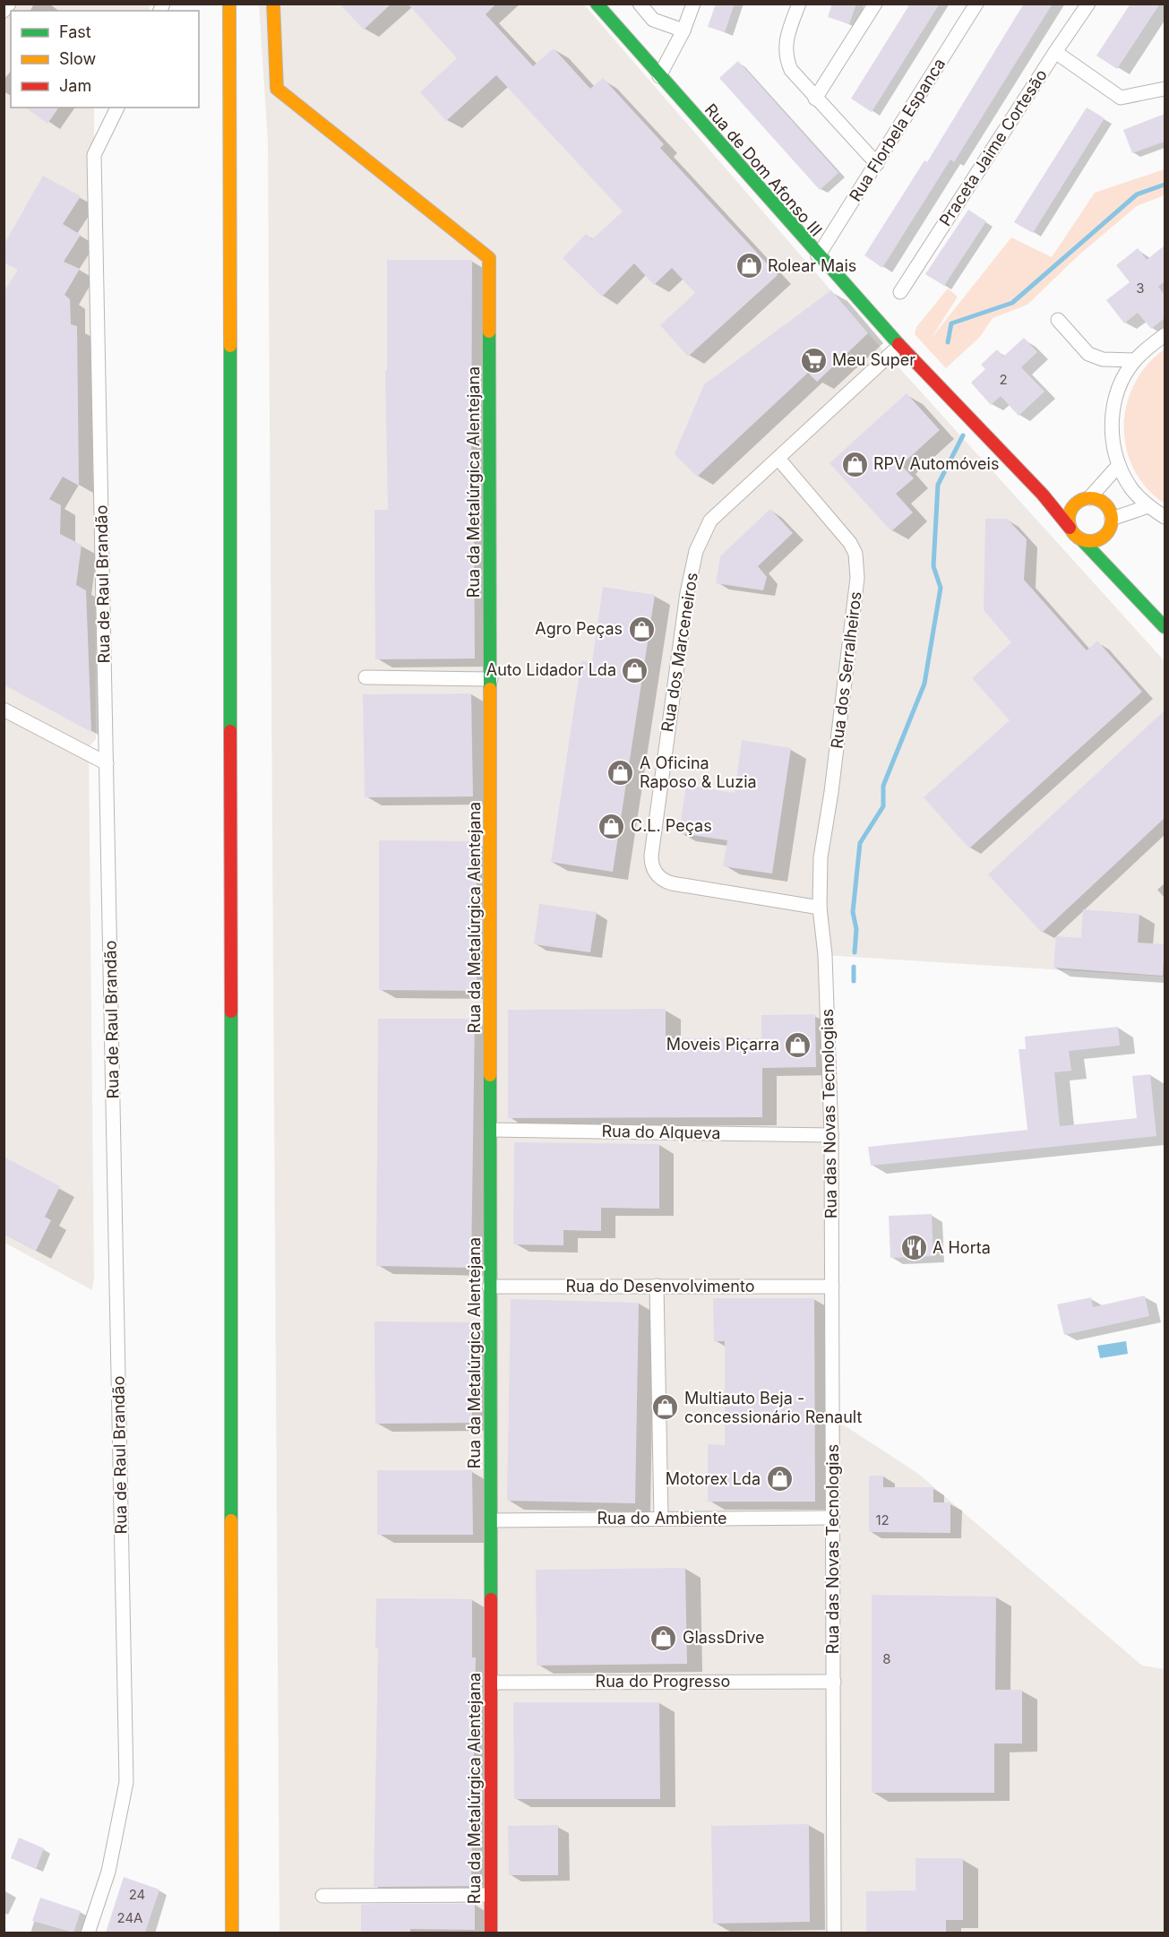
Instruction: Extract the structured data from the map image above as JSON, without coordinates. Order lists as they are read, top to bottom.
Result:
{
  "streets": {
    "main road": ["Rua de Dom Afonso III", "Rua da Metalúrgica Alentejana"],
    "street": [
      "Rua Florbela Espanca",
      "Praceta Jaime Cortesão",
      "Rua de Raul Brandão",
      "Rua dos Marceneiros",
      "Rua dos Serralheiros",
      "Rua das Novas Tecnologias",
      "Rua do Alqueva",
      "Rua do Desenvolvimento",
      "Rua do Ambiente",
      "Rua do Progresso"
    ]
  },
  "crossings": [
    ["Rua Florbela Espanca", "Rua de Dom Afonso III"],
    ["Rua de Dom Afonso III", "Rua dos Marceneiros"],
    ["Rua da Metalúrgica Alentejana", "Rua do Alqueva"],
    ["Rua da Metalúrgica Alentejana", "Rua do Desenvolvimento"],
    ["Rua da Metalúrgica Alentejana", "Rua do Ambiente"],
    ["Rua da Metalúrgica Alentejana", "Rua do Progresso"],
    ["Rua dos Marceneiros", "Rua dos Serralheiros"],
    ["Rua dos Marceneiros", "Rua das Novas Tecnologias"],
    ["Rua dos Serralheiros", "Rua das Novas Tecnologias"],
    ["Rua das Novas Tecnologias", "Rua do Alqueva"],
    ["Rua das Novas Tecnologias", "Rua do Desenvolvimento"],
    ["Rua das Novas Tecnologias", "Rua do Ambiente"],
    ["Rua das Novas Tecnologias", "Rua do Progresso"]
  ],
  "places": {
    "shop": [
      "Rolear Mais",
      "RPV Automóveis",
      "Agro Peças",
      "Auto Lidador Lda",
      "A Oficina Raposo & Luzia",
      "C.L. Peças",
      "Moveis Piçarra",
      "Multiauto Beja - concessionário Renault",
      "Motorex Lda",
      "GlassDrive"
    ],
    "supermarket": ["Meu Super"],
    "restaurant": ["A Horta"]
  },
  "house_numbers": [
    "3",
    "2",
    "12",
    "8",
    "24",
    "24A"
  ],
  "legend": ["Fast", "Slow", "Jam"]
}
